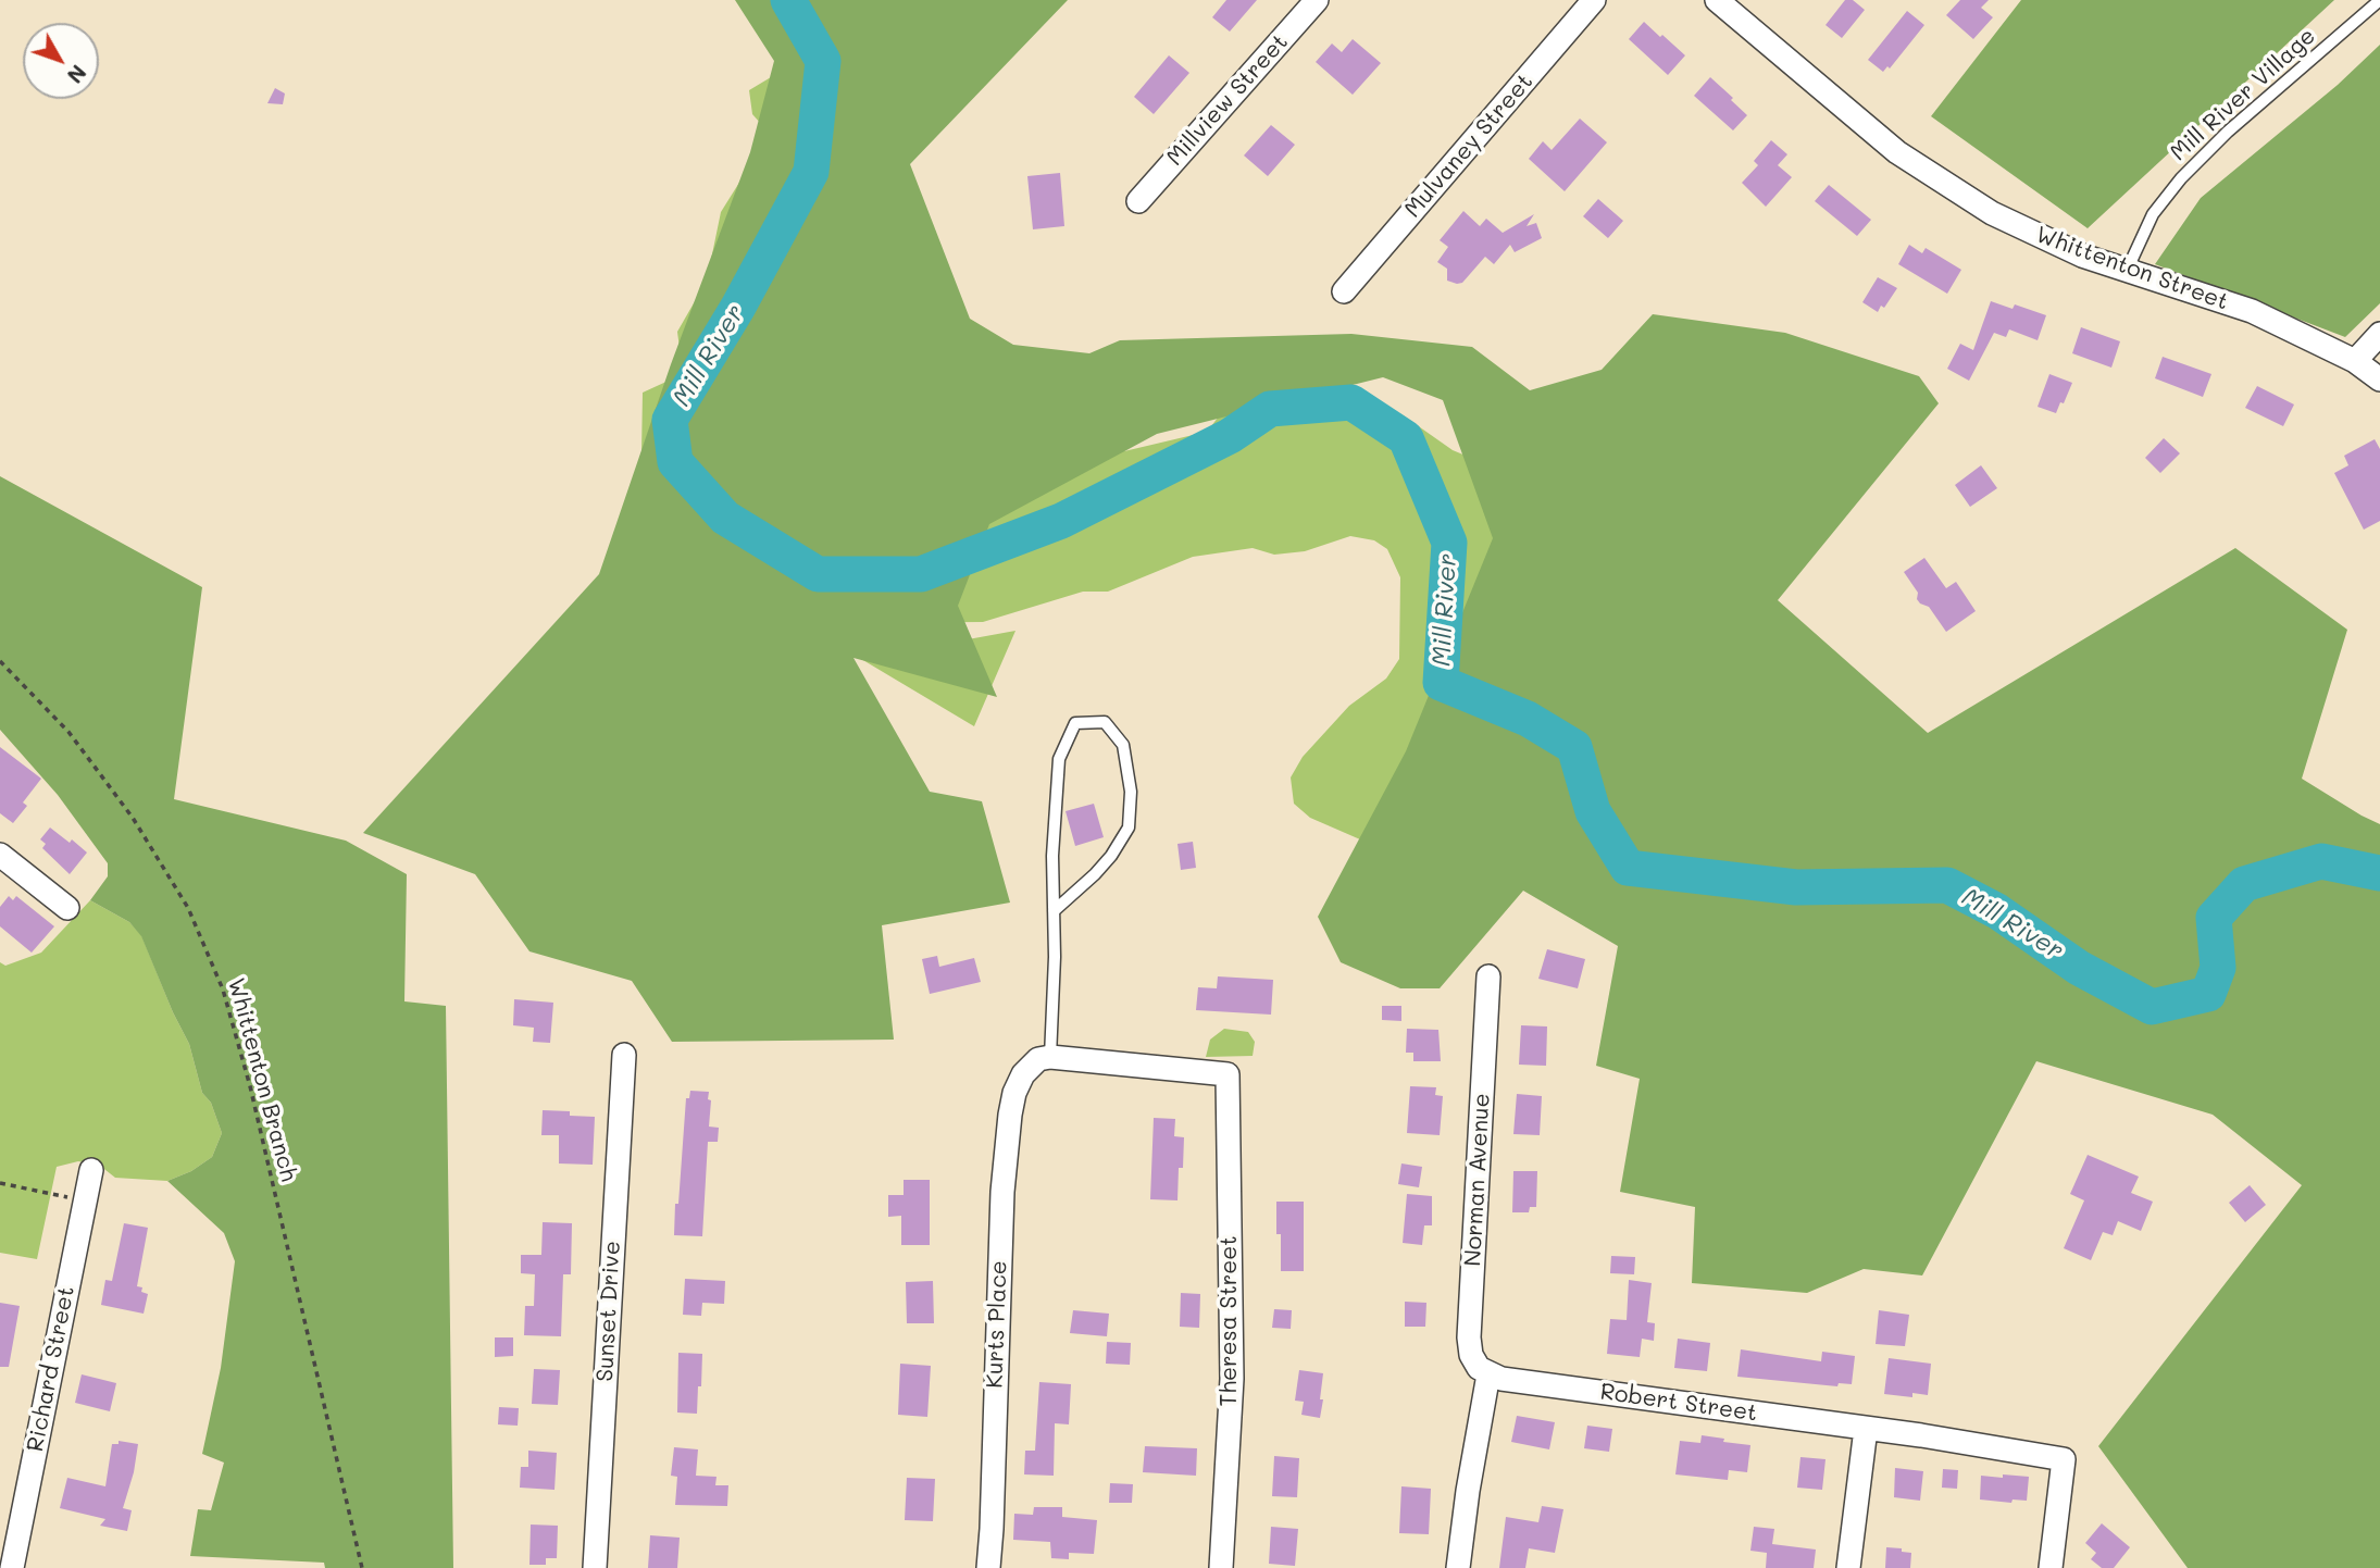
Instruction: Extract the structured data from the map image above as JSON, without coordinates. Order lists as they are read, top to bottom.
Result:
{
  "streets": {
    "street": [
      "Millview Street",
      "Mulvaney Street",
      "Whittenton Street",
      "Norman Avenue",
      "Sunset Drive",
      "Theresa Street",
      "Kurts Place",
      "Richard Street",
      "Robert Street"
    ],
    "lane": ["Mill River Village"],
    "path": ["Whittenton Branch"]
  },
  "crossings": [
    ["Mill River Village", "Whittenton Street"],
    ["Norman Avenue", "Robert Street"],
    ["Theresa Street", "Kurts Place"]
  ],
  "water": ["Mill River"],
  "north": "bottom right"
}
